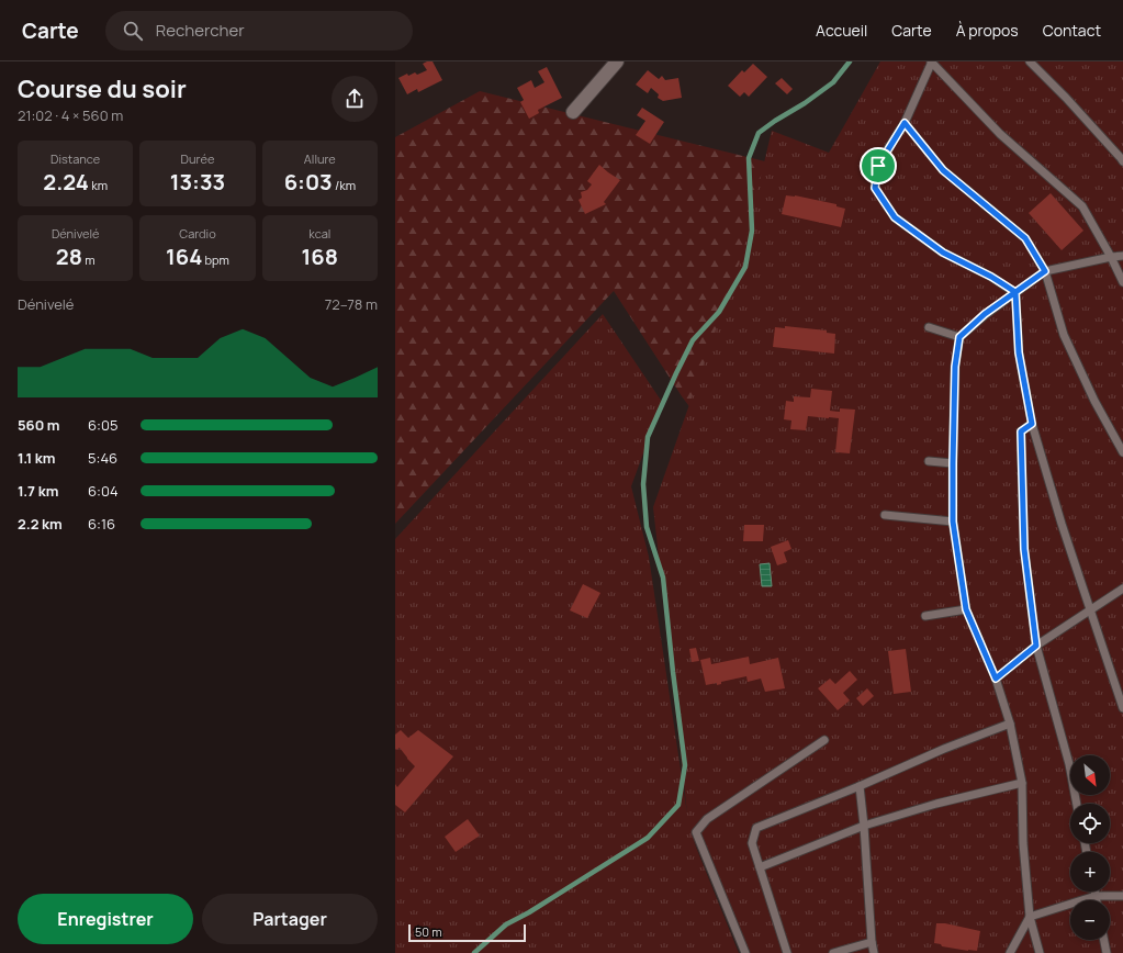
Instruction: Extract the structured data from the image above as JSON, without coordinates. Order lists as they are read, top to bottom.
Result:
{
  "scale_bar": "50 m",
  "north": "bottom right",
  "page": {
    "header": "Carte",
    "search": "Rechercher",
    "nav": [
      "Accueil",
      "Carte",
      "À propos",
      "Contact"
    ],
    "heading": ["Course du soir", "21:02 · 4 × 560 m"],
    "stats": [
      ["Distance", "2.24 km"],
      ["Durée", "13:33"],
      ["Allure", "6:03 /km"],
      ["Dénivelé", "28 m"],
      ["Cardio", "164 bpm"],
      ["kcal", "168"]
    ],
    "chart": ["Dénivelé", "72–78 m"],
    "list": [
      {
        "name": "560 m",
        "note": "6:05"
      },
      {
        "name": "1.1 km",
        "note": "5:46"
      },
      {
        "name": "1.7 km",
        "note": "6:04"
      },
      {
        "name": "2.2 km",
        "note": "6:16"
      }
    ],
    "map_buttons": ["+", "−"],
    "buttons": ["Enregistrer", "Partager"],
    "scale": "50 m"
  }
}
